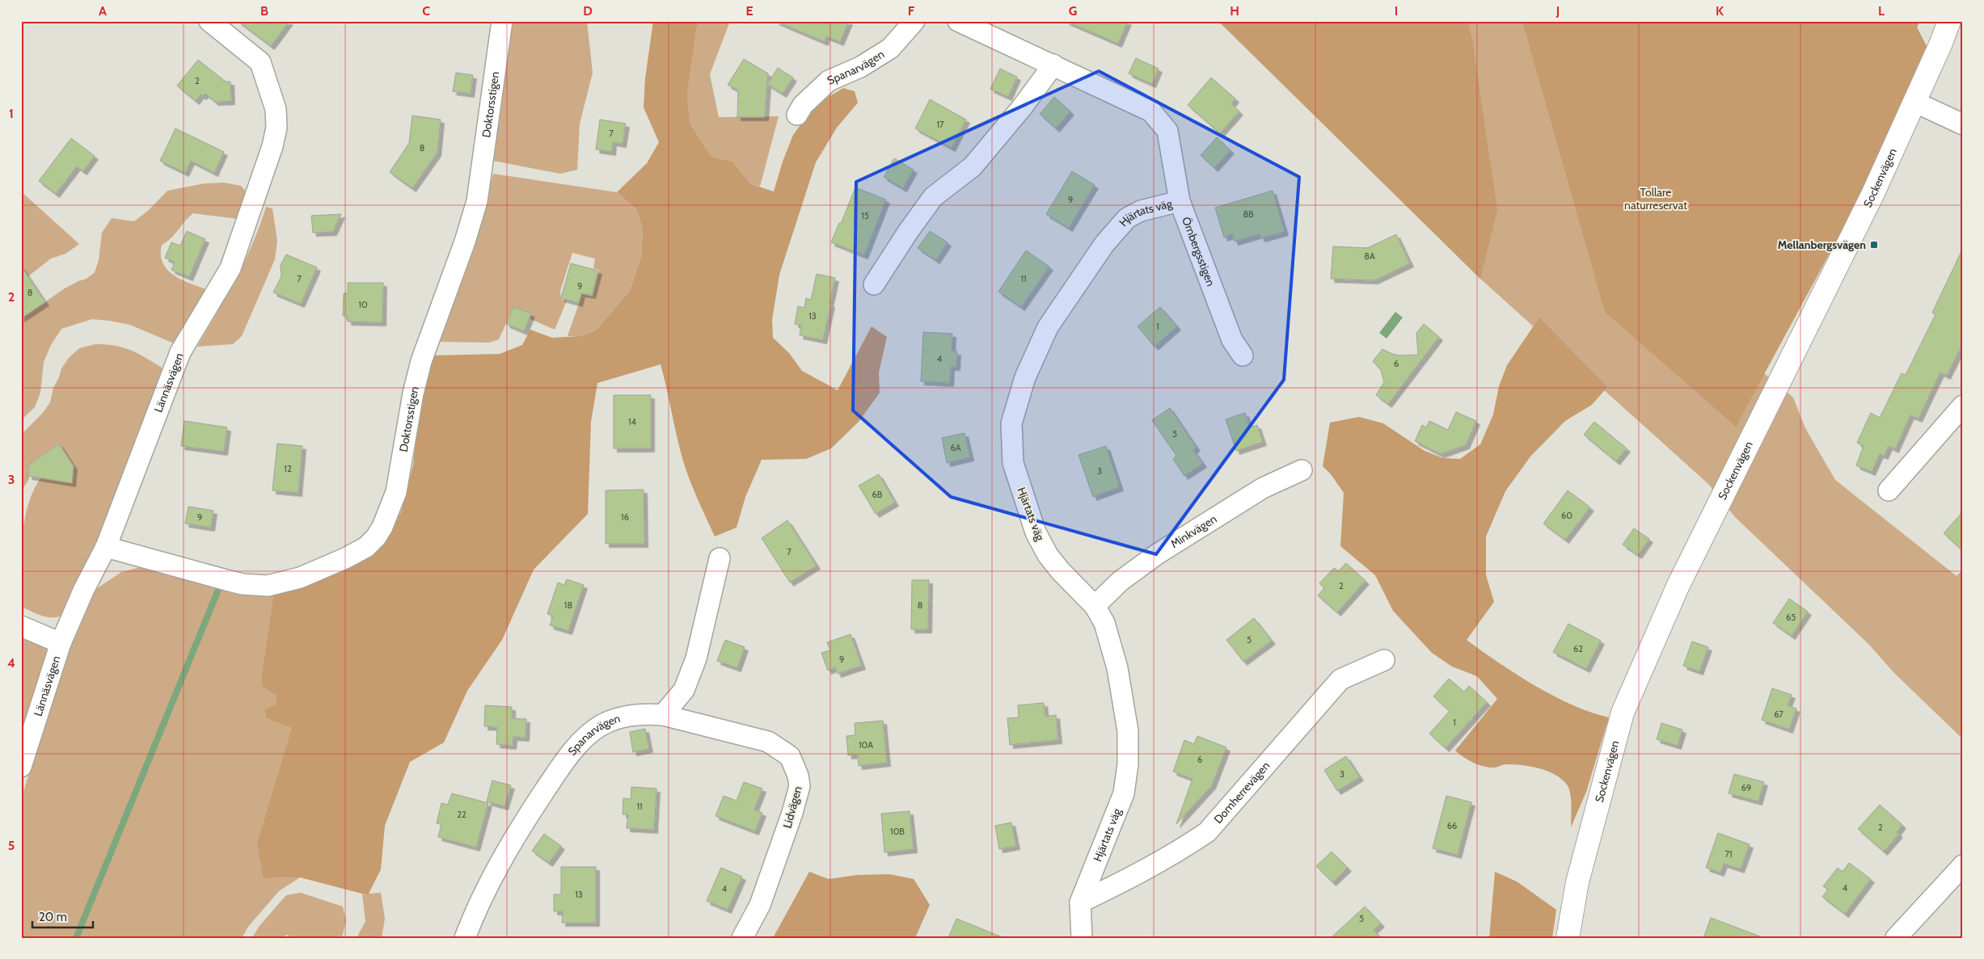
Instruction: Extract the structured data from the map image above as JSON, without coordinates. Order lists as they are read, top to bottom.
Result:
{
  "streets": {
    "street": [
      "Spanarvägen",
      "Doktorsstigen",
      "Sockenvägen",
      "Hjärtats väg",
      "Örnbergsstigen",
      "Lännäsvägen",
      "Minkvägen",
      "Domherrevägen",
      "Lidvägen"
    ]
  },
  "crossings": [
    ["Spanarvägen", "Lidvägen"],
    ["Doktorsstigen", "Lännäsvägen"],
    ["Hjärtats väg", "Örnbergsstigen"],
    ["Hjärtats väg", "Minkvägen"],
    ["Hjärtats väg", "Domherrevägen"]
  ],
  "parks": ["Tollare naturreservat"],
  "places": {
    "transit": ["Mellanbergsvägen"]
  },
  "house_numbers": [
    "2",
    "17",
    "7",
    "8",
    "9",
    "8B",
    "15",
    "8A",
    "7",
    "11",
    "9",
    "8",
    "10",
    "13",
    "1",
    "4",
    "6",
    "14",
    "5",
    "6A",
    "12",
    "3",
    "6B",
    "60",
    "9",
    "16",
    "7",
    "2",
    "18",
    "8",
    "65",
    "5",
    "62",
    "9",
    "67",
    "1",
    "10A",
    "6",
    "3",
    "69",
    "11",
    "22",
    "66",
    "2",
    "10B",
    "71",
    "4",
    "4",
    "13",
    "5"
  ],
  "scale_bar": "20 m",
  "grid": {
    "columns": [
      "A",
      "B",
      "C",
      "D",
      "E",
      "F",
      "G",
      "H",
      "I",
      "J",
      "K",
      "L"
    ],
    "rows": [
      "1",
      "2",
      "3",
      "4",
      "5"
    ]
  }
}
